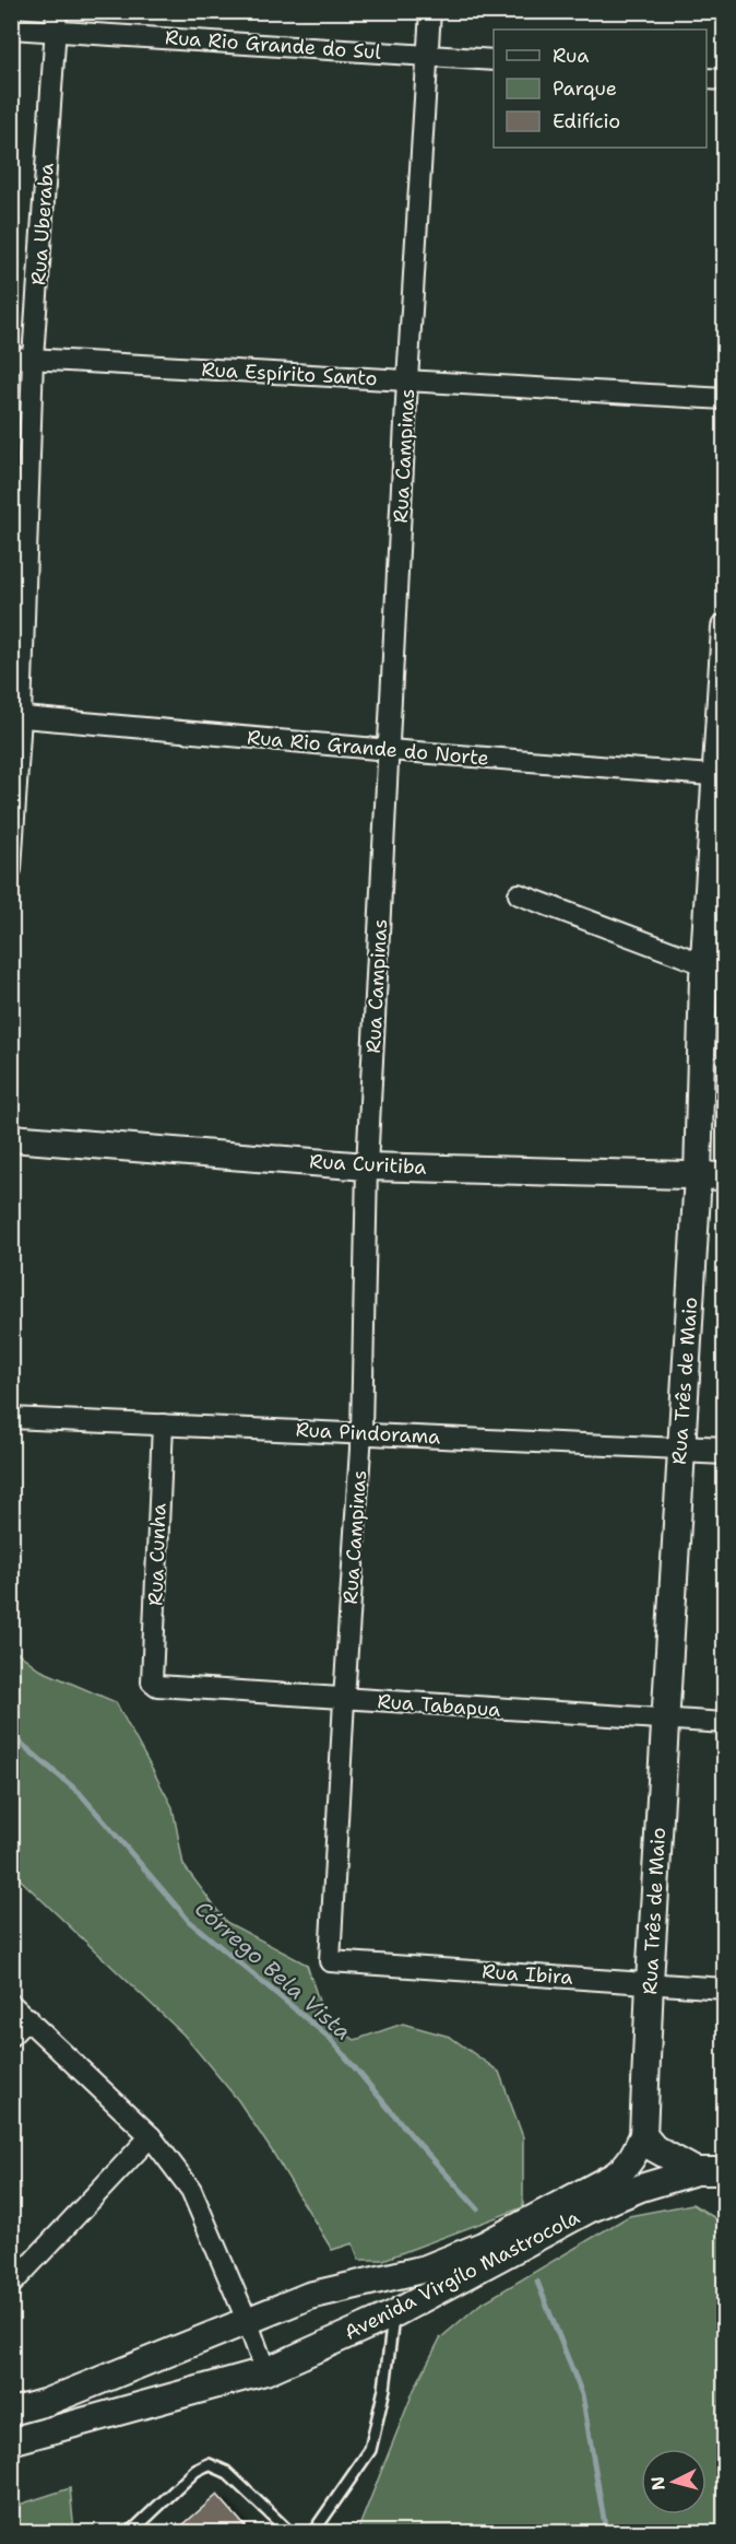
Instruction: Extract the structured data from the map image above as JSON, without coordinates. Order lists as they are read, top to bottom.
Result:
{
  "streets": {
    "street": [
      "Rua Rio Grande do Sul",
      "Rua Uberaba",
      "Rua Espírito Santo",
      "Rua Campinas",
      "Rua Rio Grande do Norte",
      "Rua Curitiba",
      "Rua Três de Maio",
      "Rua Pindorama",
      "Rua Cunha",
      "Rua Tabapua",
      "Rua Ibira",
      "Avenida Virgílo Mastrocola"
    ]
  },
  "crossings": [
    ["Rua Rio Grande do Sul", "Rua Uberaba"],
    ["Rua Rio Grande do Sul", "Rua Campinas"],
    ["Rua Uberaba", "Rua Espírito Santo"],
    ["Rua Uberaba", "Rua Rio Grande do Norte"],
    ["Rua Espírito Santo", "Rua Campinas"],
    ["Rua Campinas", "Rua Rio Grande do Norte"],
    ["Rua Campinas", "Rua Curitiba"],
    ["Rua Campinas", "Rua Pindorama"],
    ["Rua Campinas", "Rua Tabapua"],
    ["Rua Campinas", "Rua Ibira"],
    ["Rua Rio Grande do Norte", "Rua Três de Maio"],
    ["Rua Curitiba", "Rua Três de Maio"],
    ["Rua Três de Maio", "Rua Pindorama"],
    ["Rua Três de Maio", "Rua Tabapua"],
    ["Rua Três de Maio", "Rua Ibira"],
    ["Rua Três de Maio", "Avenida Virgílo Mastrocola"],
    ["Rua Pindorama", "Rua Cunha"],
    ["Rua Cunha", "Rua Tabapua"]
  ],
  "water": ["Córrego Bela Vista"],
  "legend": ["Rua", "Parque", "Edifício"],
  "north": "left"
}
